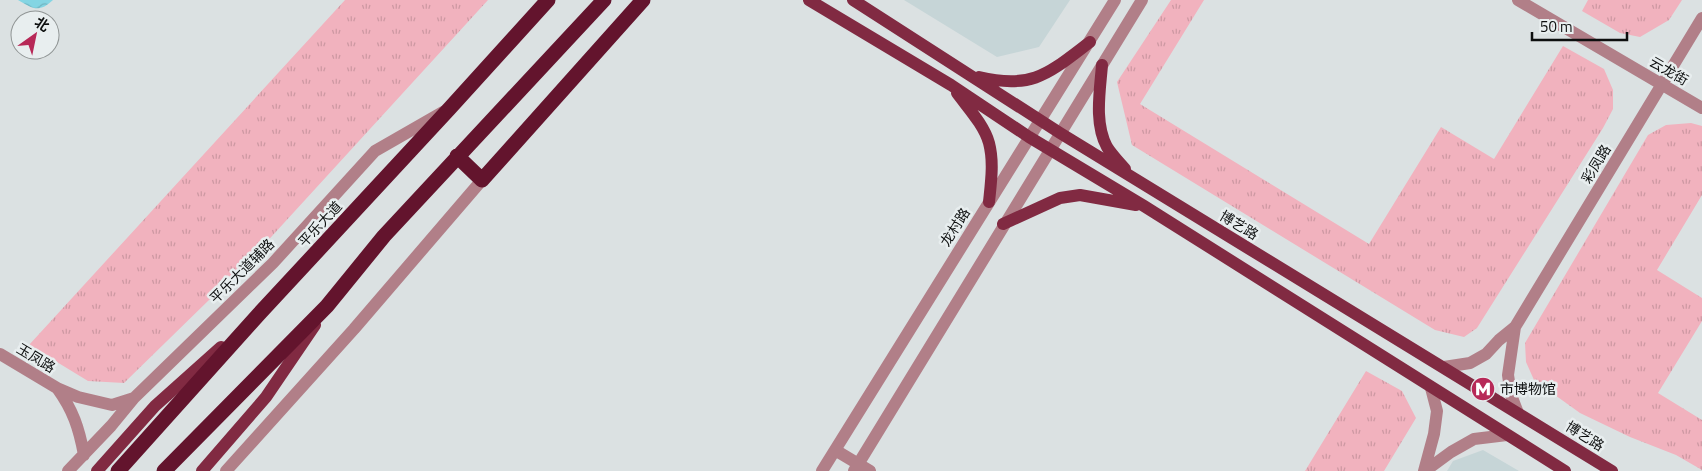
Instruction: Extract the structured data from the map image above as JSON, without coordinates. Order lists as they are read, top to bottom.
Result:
{
  "streets": {
    "highway": ["平乐大道"],
    "main road": ["博艺路"],
    "street": [
      "云龙街",
      "彩凤路",
      "龙村路",
      "平乐大道辅路",
      "玉凤路"
    ]
  },
  "crossings": [
    ["云龙街", "彩凤路"],
    ["平乐大道", "平乐大道辅路"],
    ["博艺路", "龙村路"],
    ["平乐大道辅路", "玉凤路"]
  ],
  "places": {
    "metro station": ["市博物馆"]
  },
  "scale_bar": "50 m",
  "north": "top right"
}
